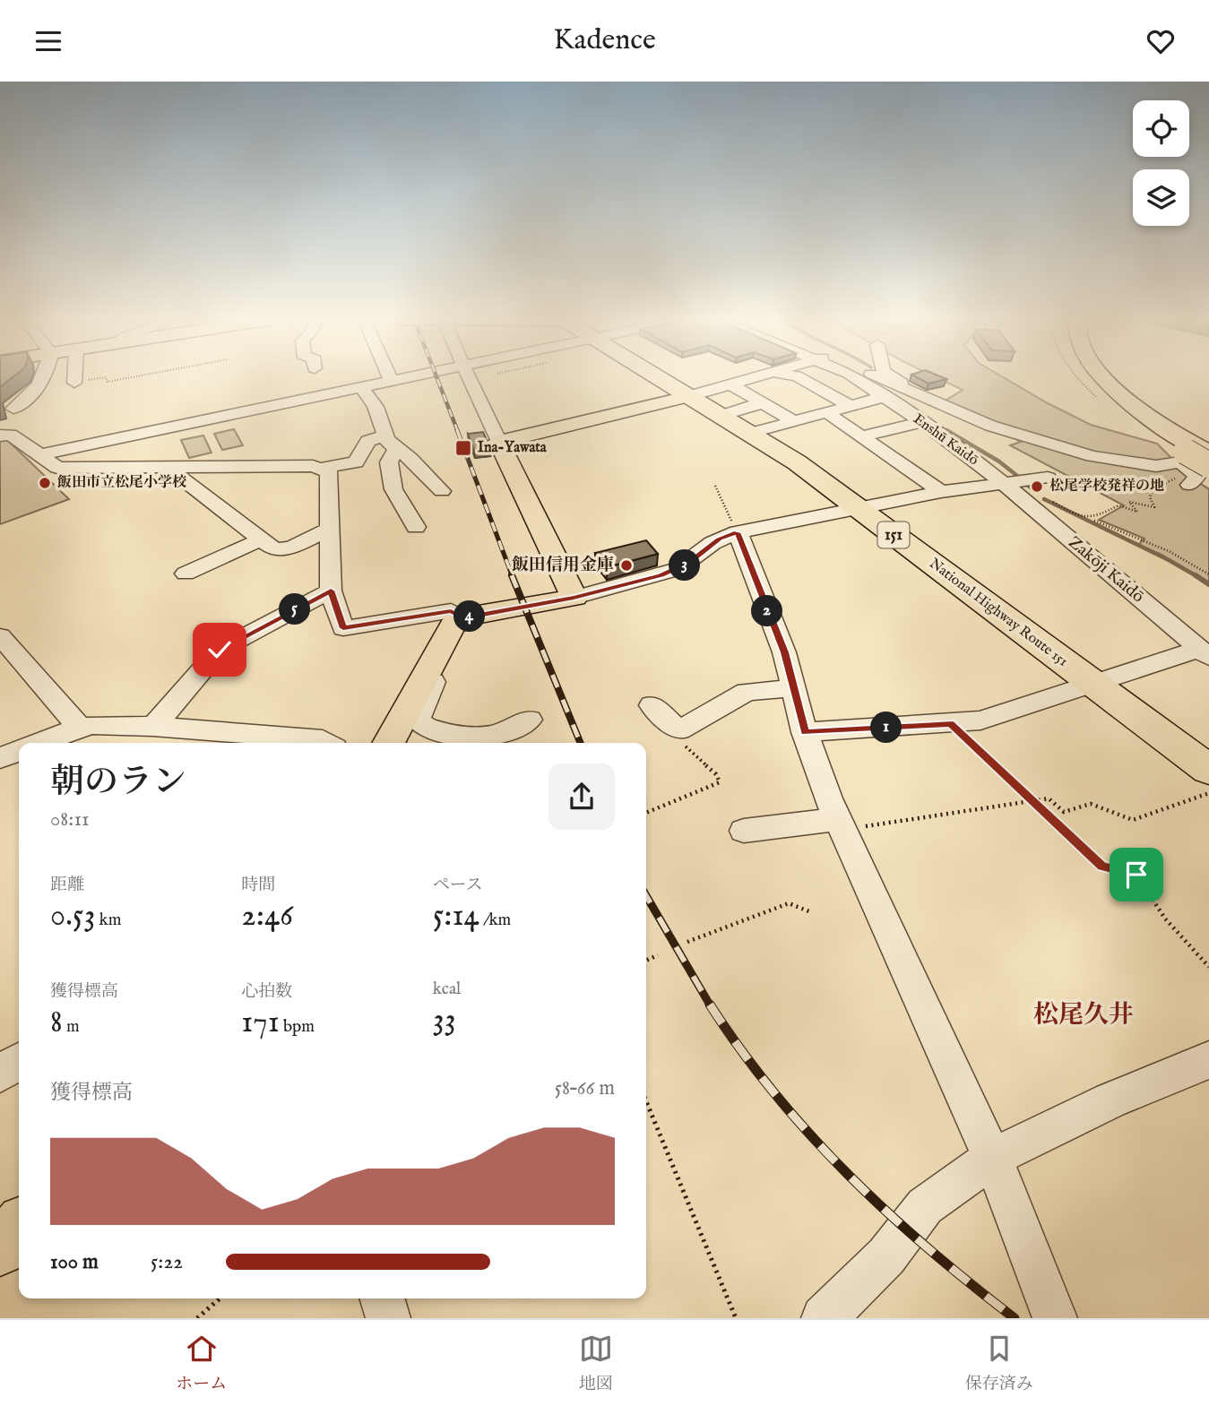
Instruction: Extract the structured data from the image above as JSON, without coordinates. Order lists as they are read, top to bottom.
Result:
{
  "streets": {
    "highway": ["151", "National Highway Route 151"],
    "street": ["Enshū Kaidō", "Zakōji Kaidō"]
  },
  "crossings": [
    ["Enshū Kaidō", "Zakōji Kaidō"]
  ],
  "districts": ["松尾久井"],
  "places": {
    "transit": ["Ina-Yawata"],
    "other": ["飯田市立松尾小学校", "松尾学校発祥の地", "飯田信用金庫"]
  },
  "page": {
    "header": "Kadence",
    "pins": [
      "3",
      "5",
      "2",
      "4",
      "1"
    ],
    "heading": ["朝のラン", "08:11"],
    "stats": [
      ["距離", "0.53 km"],
      ["時間", "2:46"],
      ["ペース", "5:14 /km"],
      ["獲得標高", "8 m"],
      ["心拍数", "171 bpm"],
      ["kcal", "33"]
    ],
    "chart": ["獲得標高", "58–66 m"],
    "list": [
      {
        "name": "100 m",
        "note": "5:22"
      }
    ],
    "tabs": ["ホーム", "地図", "保存済み"]
  }
}
